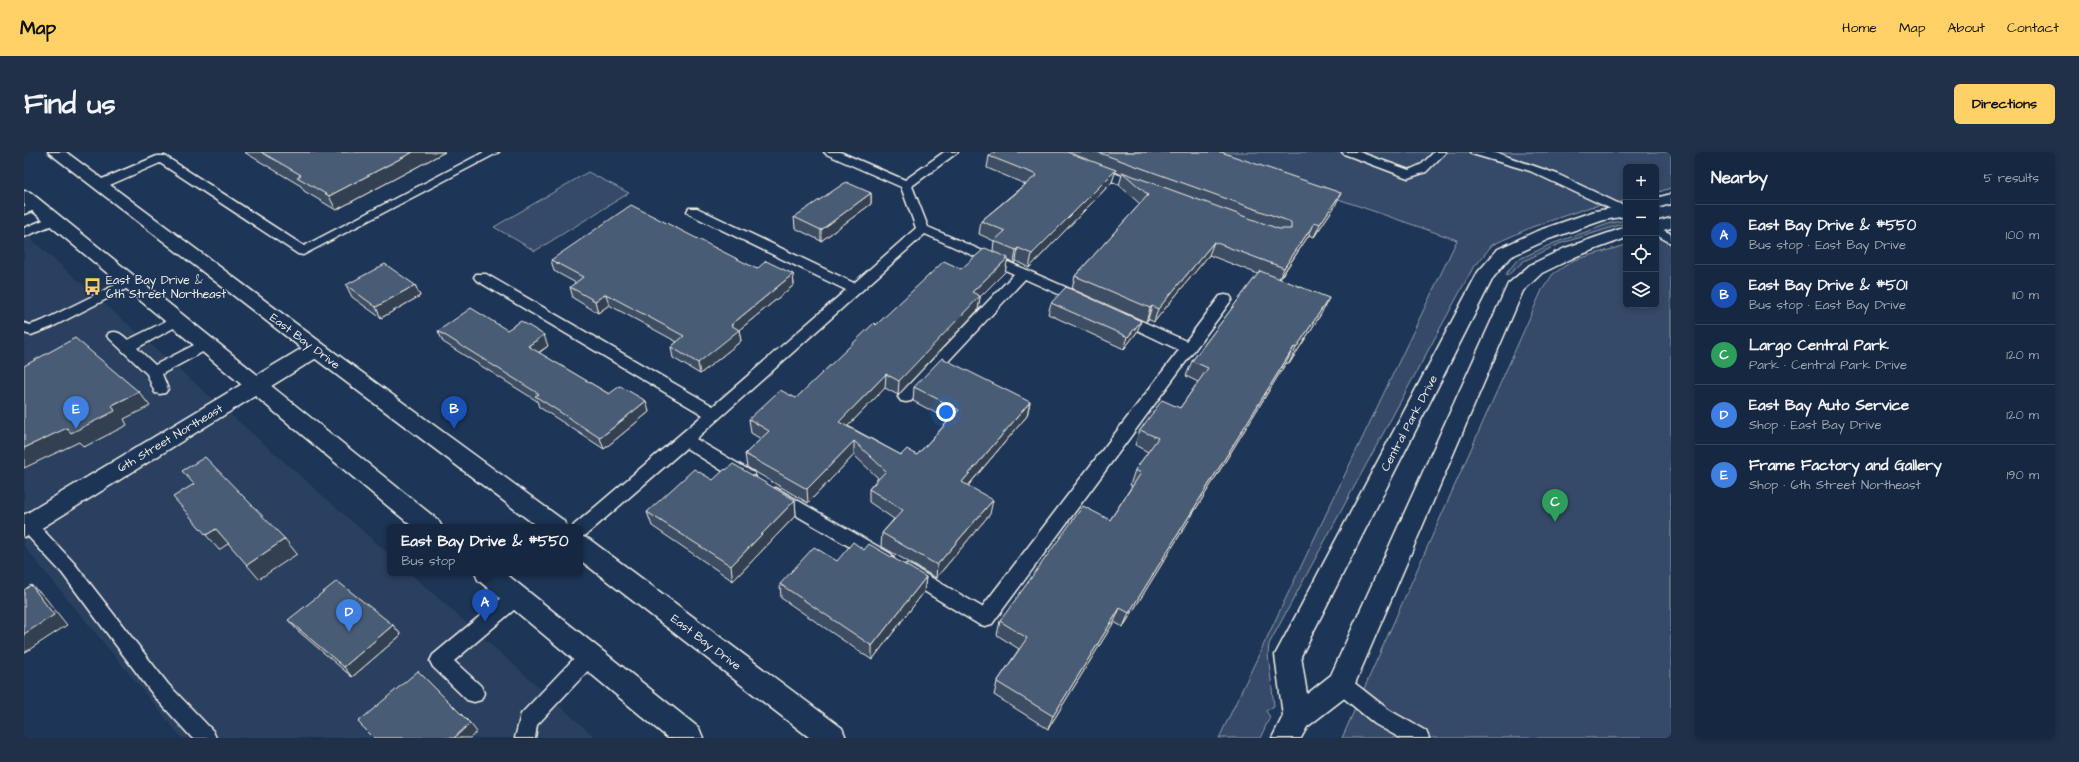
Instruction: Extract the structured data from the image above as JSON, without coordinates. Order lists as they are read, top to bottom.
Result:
{
  "streets": {
    "main road": ["East Bay Drive", "Central Park Drive", "6th Street Northeast"]
  },
  "crossings": [
    ["East Bay Drive", "6th Street Northeast"]
  ],
  "places": {
    "bus stop": ["East Bay Drive & 6th Street Northeast"]
  },
  "page": {
    "header": "Map",
    "nav": [
      "Home",
      "Map",
      "About",
      "Contact"
    ],
    "buttons": "Directions",
    "title": "Find us",
    "heading": ["Nearby", "5 results"],
    "map_buttons": ["+", "−"],
    "list": [
      {
        "mark": "A",
        "name": "East Bay Drive & #550",
        "note": "Bus stop · East Bay Drive",
        "value": "100 m"
      },
      {
        "mark": "B",
        "name": "East Bay Drive & #501",
        "note": "Bus stop · East Bay Drive",
        "value": "110 m"
      },
      {
        "mark": "C",
        "name": "Largo Central Park",
        "note": "Park · Central Park Drive",
        "value": "120 m"
      },
      {
        "mark": "D",
        "name": "East Bay Auto Service",
        "note": "Shop · East Bay Drive",
        "value": "120 m"
      },
      {
        "mark": "E",
        "name": "Frame Factory and Gallery",
        "note": "Shop · 6th Street Northeast",
        "value": "190 m"
      }
    ],
    "pins": [
      "B",
      "E",
      "C",
      "A",
      "D"
    ],
    "popup": ["East Bay Drive & #550", "Bus stop"]
  }
}
